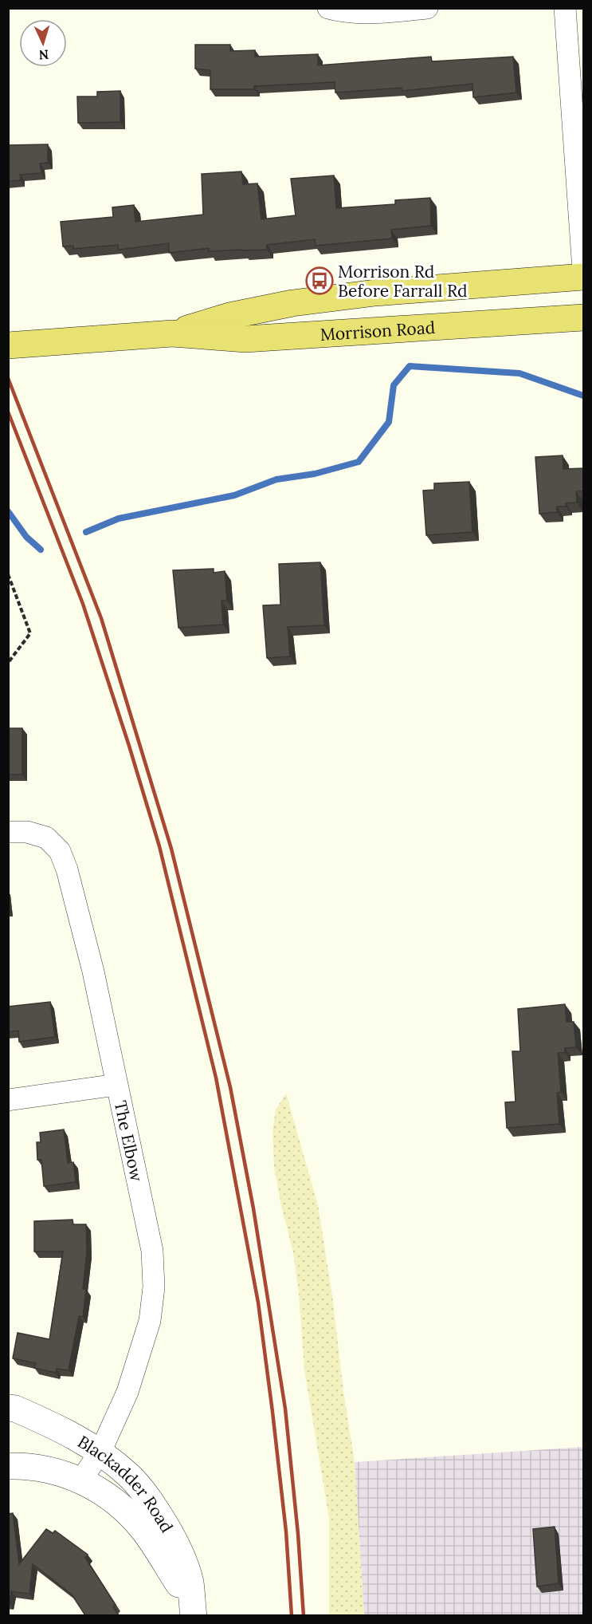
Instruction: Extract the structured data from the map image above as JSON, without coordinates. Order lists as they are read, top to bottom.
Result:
{
  "streets": {
    "main road": ["Morrison Road"],
    "street": ["The Elbow", "Blackadder Road"]
  },
  "crossings": [
    ["The Elbow", "Blackadder Road"]
  ],
  "places": {
    "bus stop": ["Morrison Rd Before Farrall Rd"]
  },
  "north": "bottom"
}
